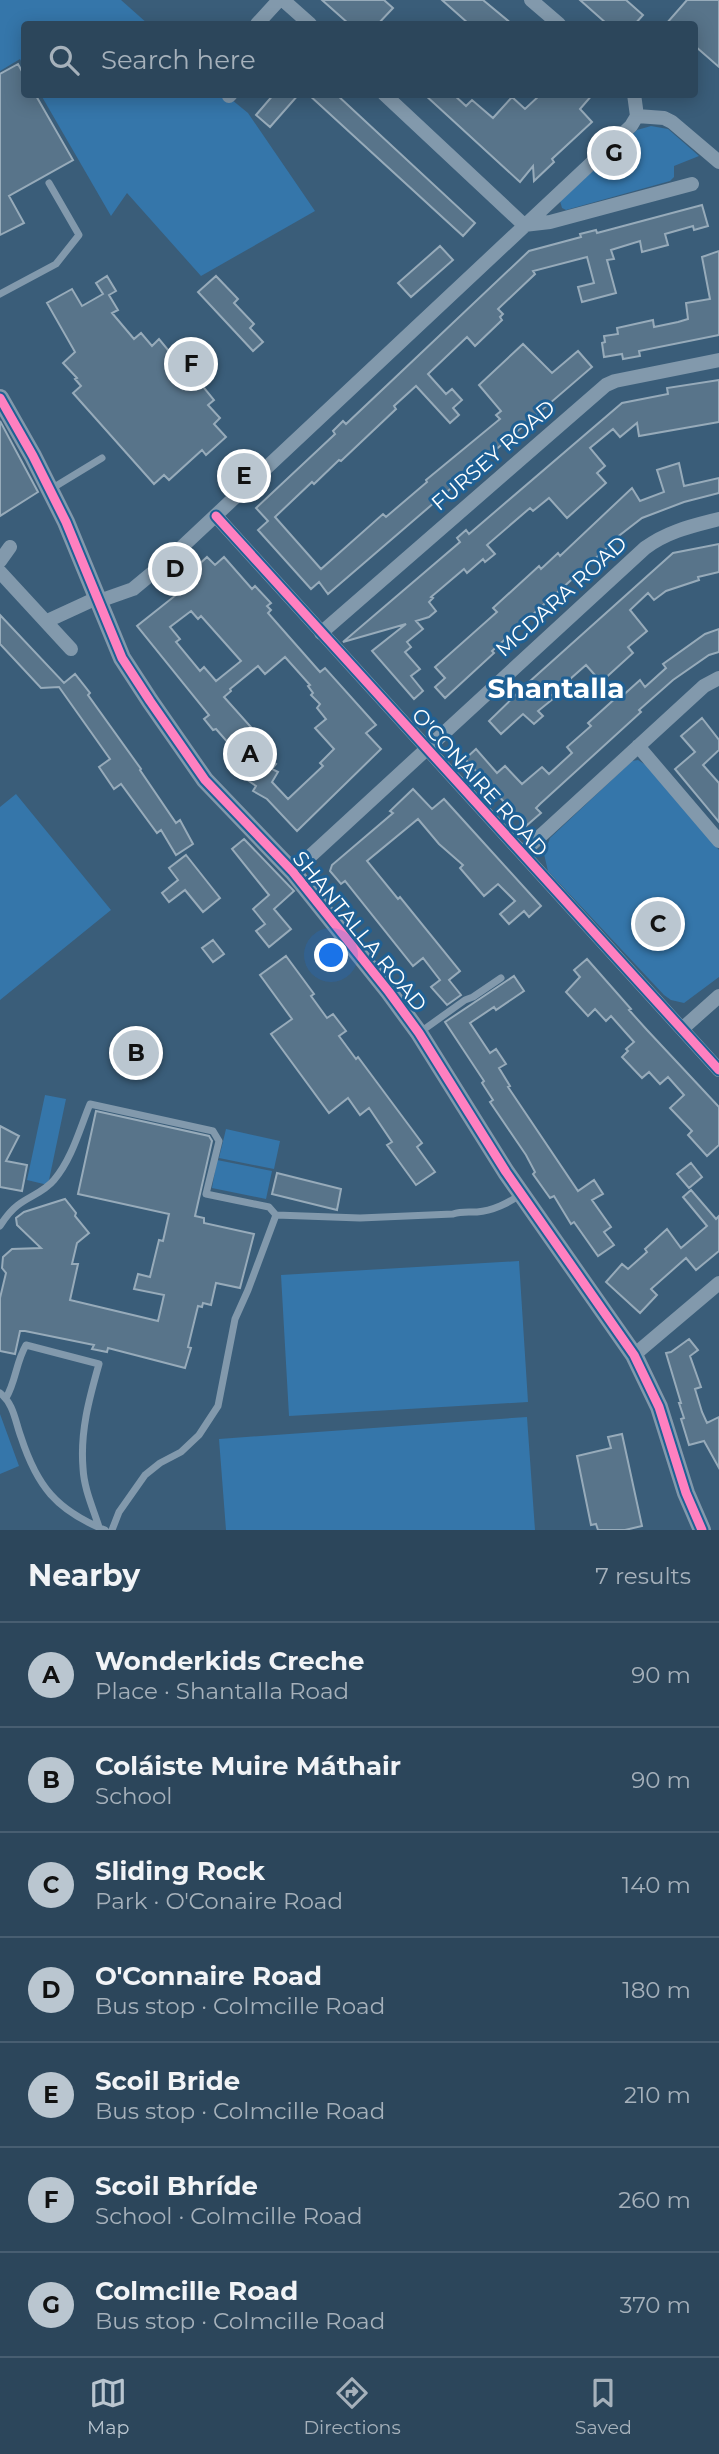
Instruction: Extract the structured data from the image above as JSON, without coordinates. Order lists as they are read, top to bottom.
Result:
{
  "streets": {
    "street": [
      "FURSEY ROAD",
      "MCDARA ROAD",
      "O'CONAIRE ROAD",
      "SHANTALLA ROAD"
    ]
  },
  "crossings": [
    ["FURSEY ROAD", "O'CONAIRE ROAD"],
    ["MCDARA ROAD", "O'CONAIRE ROAD"],
    ["MCDARA ROAD", "SHANTALLA ROAD"]
  ],
  "districts": ["Shantalla"],
  "page": {
    "search": "Search here",
    "pins": [
      "G",
      "F",
      "E",
      "D",
      "A",
      "C",
      "B"
    ],
    "heading": ["Nearby", "7 results"],
    "list": [
      {
        "mark": "A",
        "name": "Wonderkids Creche",
        "note": "Place · Shantalla Road",
        "value": "90 m"
      },
      {
        "mark": "B",
        "name": "Coláiste Muire Máthair",
        "note": "School",
        "value": "90 m"
      },
      {
        "mark": "C",
        "name": "Sliding Rock",
        "note": "Park · O'Conaire Road",
        "value": "140 m"
      },
      {
        "mark": "D",
        "name": "O'Connaire Road",
        "note": "Bus stop · Colmcille Road",
        "value": "180 m"
      },
      {
        "mark": "E",
        "name": "Scoil Bride",
        "note": "Bus stop · Colmcille Road",
        "value": "210 m"
      },
      {
        "mark": "F",
        "name": "Scoil Bhríde",
        "note": "School · Colmcille Road",
        "value": "260 m"
      },
      {
        "mark": "G",
        "name": "Colmcille Road",
        "note": "Bus stop · Colmcille Road",
        "value": "370 m"
      }
    ],
    "nav": ["Map", "Directions", "Saved"]
  }
}
